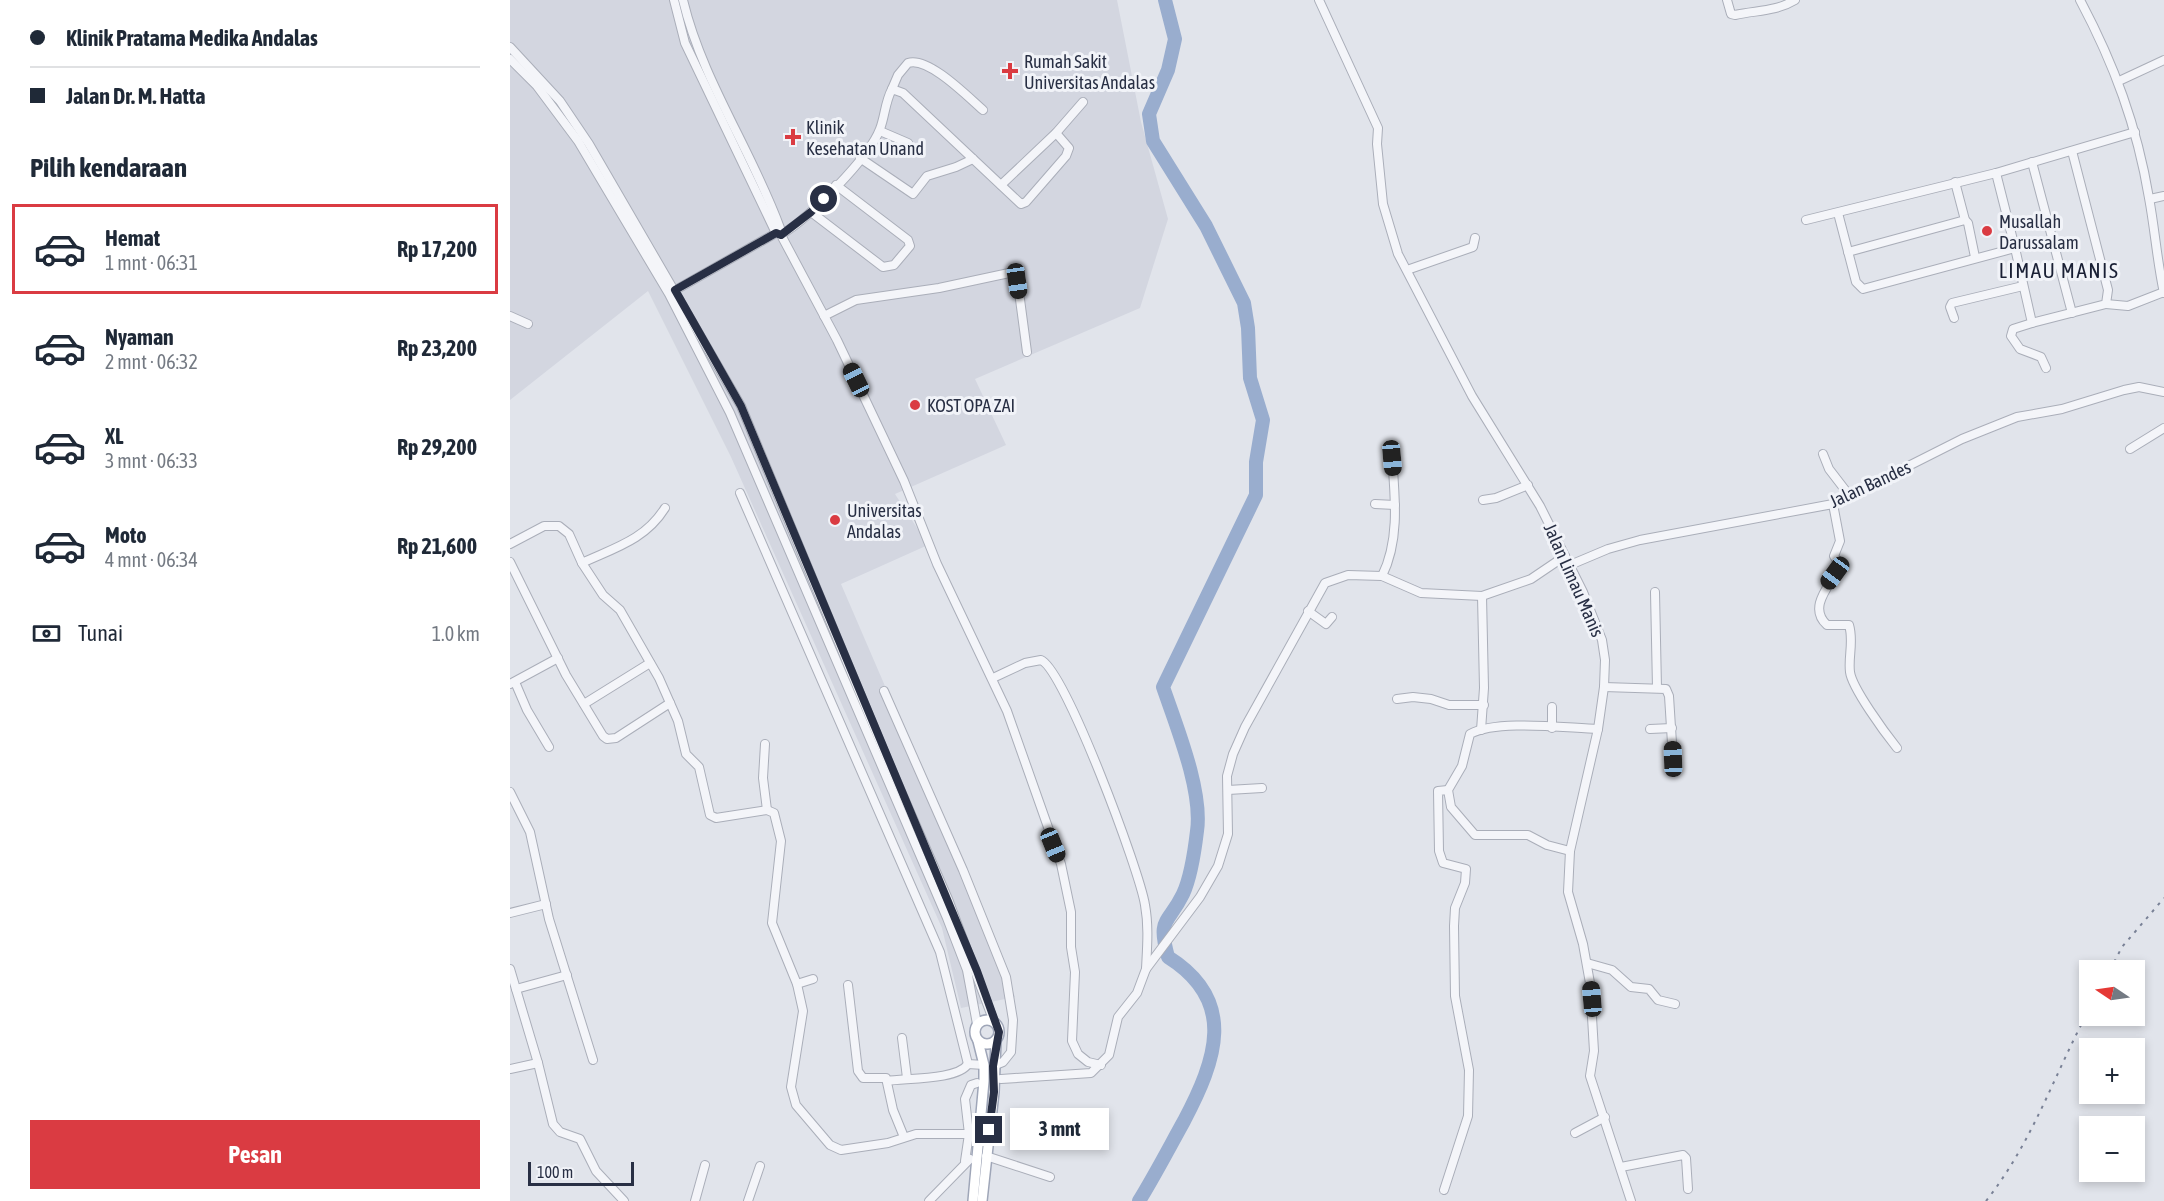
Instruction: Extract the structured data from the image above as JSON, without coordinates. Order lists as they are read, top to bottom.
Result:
{
  "streets": {
    "street": ["Jalan Bandes", "Jalan Limau Manis"]
  },
  "crossings": [
    ["Jalan Bandes", "Jalan Limau Manis"]
  ],
  "districts": ["LIMAU MANIS"],
  "places": {
    "health": ["Rumah Sakit Universitas Andalas", "Klinik Kesehatan Unand"],
    "other": ["Musallah Darussalam", "KOST OPA ZAI", "Universitas Andalas"]
  },
  "scale_bar": "100 m",
  "north": "left",
  "page": {
    "banner": ["Klinik Pratama Medika Andalas", "Jalan Dr. M. Hatta"],
    "heading": "Pilih kendaraan",
    "list": [
      {
        "name": "Hemat",
        "note": "1 mnt · 06:31",
        "value": "Rp 17,200"
      },
      {
        "name": "Nyaman",
        "note": "2 mnt · 06:32",
        "value": "Rp 23,200"
      },
      {
        "name": "XL",
        "note": "3 mnt · 06:33",
        "value": "Rp 29,200"
      },
      {
        "name": "Moto",
        "note": "4 mnt · 06:34",
        "value": "Rp 21,600"
      }
    ],
    "pay": ["Tunai", "1.0 km"],
    "map_buttons": ["+", "−"],
    "buttons": "Pesan",
    "bubble": "3 mnt",
    "scale": "100 m"
  }
}
